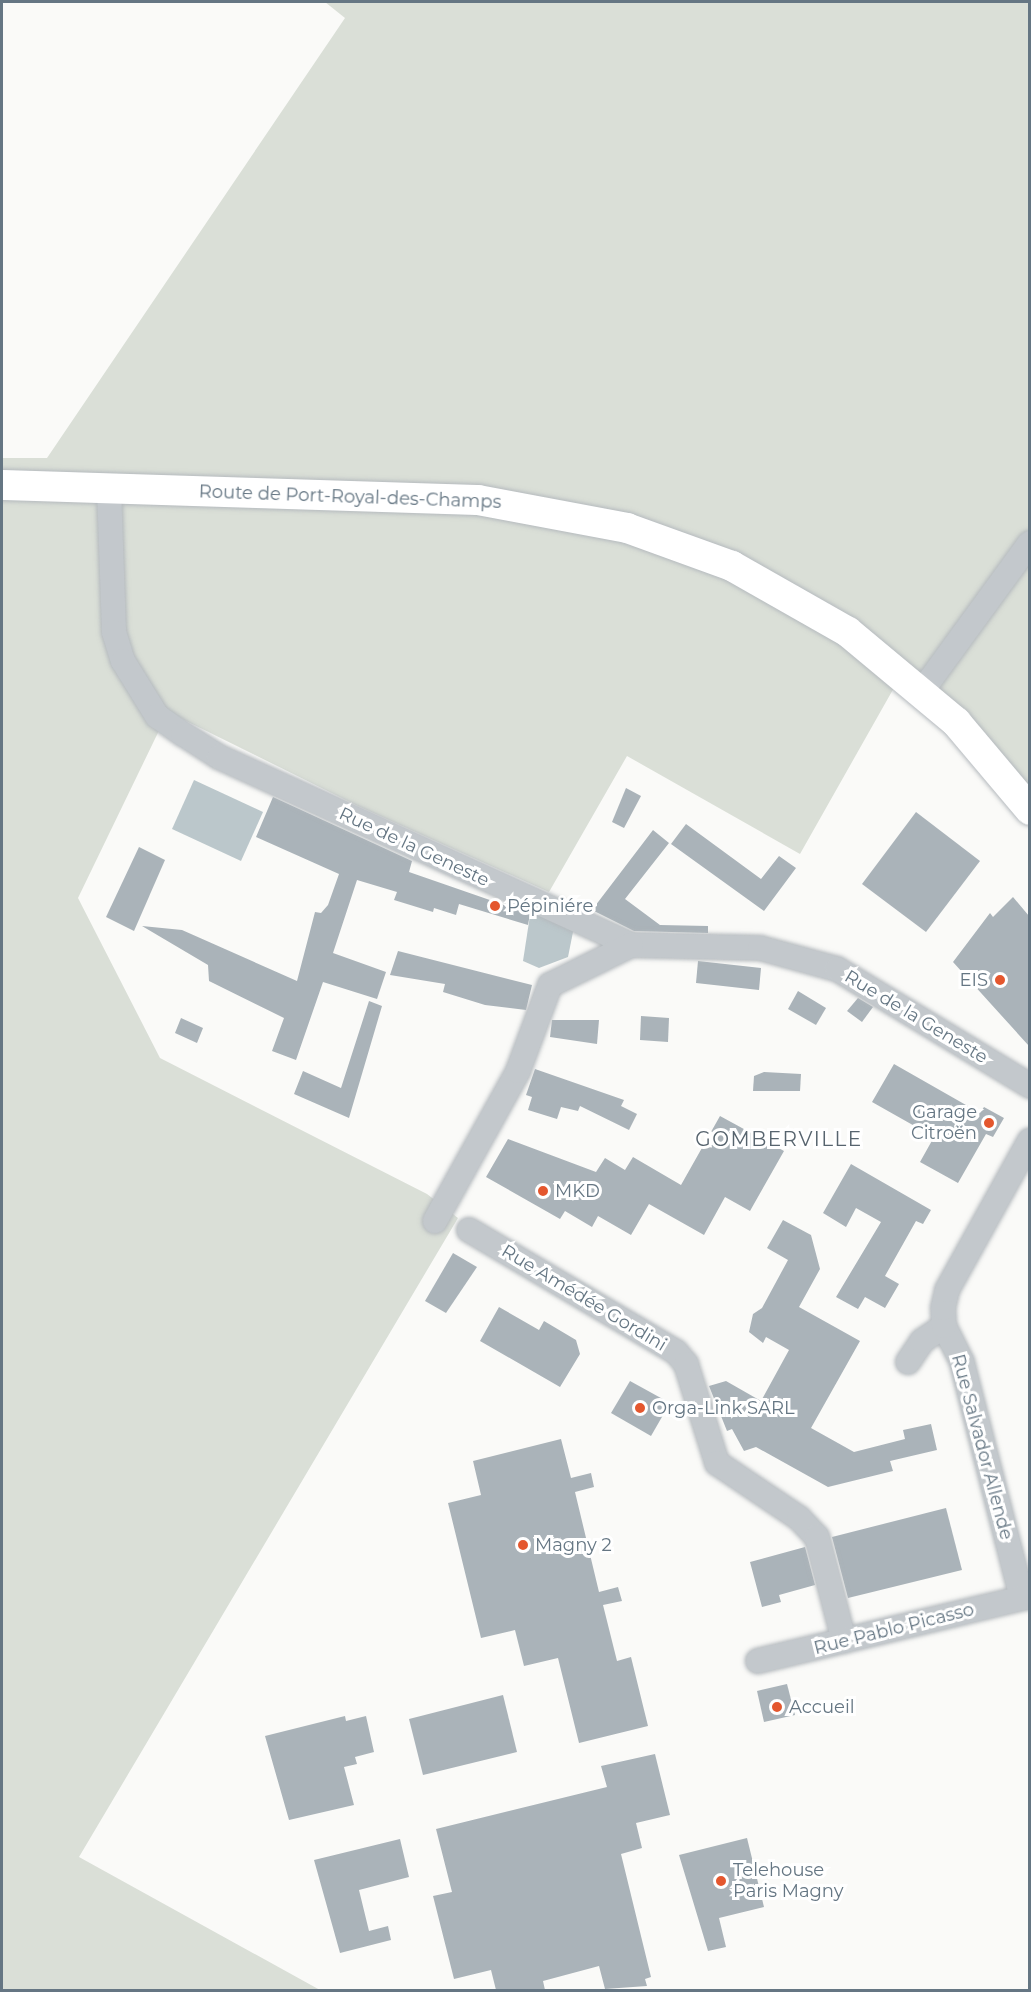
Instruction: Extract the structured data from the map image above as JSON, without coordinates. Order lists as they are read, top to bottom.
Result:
{
  "streets": {
    "main road": ["Route de Port-Royal-des-Champs"],
    "street": [
      "Rue de la Geneste",
      "Rue Amédée Gordini",
      "Rue Salvador Allende",
      "Rue Pablo Picasso"
    ]
  },
  "crossings": [
    ["Route de Port-Royal-des-Champs", "Rue de la Geneste"],
    ["Rue Amédée Gordini", "Rue Pablo Picasso"],
    ["Rue Salvador Allende", "Rue Pablo Picasso"]
  ],
  "districts": ["GOMBERVILLE"],
  "places": [
    "Pépiniére",
    "EIS",
    "Garage Citroën",
    "MKD",
    "Orga-Link SARL",
    "Magny 2",
    "Accueil",
    "Telehouse Paris Magny"
  ]
}
